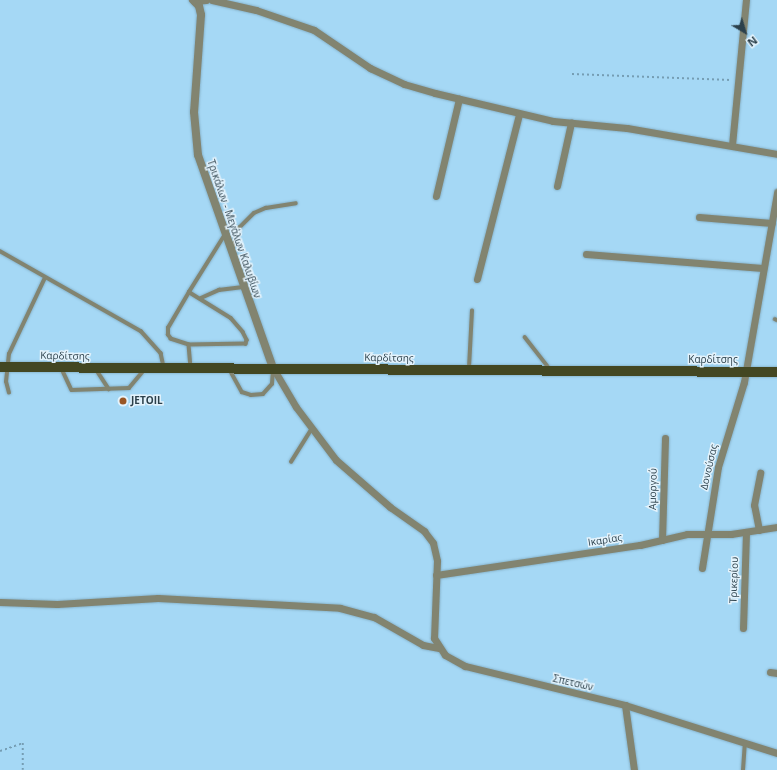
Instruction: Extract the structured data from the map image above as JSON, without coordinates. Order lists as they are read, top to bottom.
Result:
{
  "streets": {
    "main road": ["Καρδίτσης"],
    "street": [
      "Τρικάλων - Μεγάλων Καλυβίων",
      "Δονούσας",
      "Αμοργού",
      "Ικαρίας",
      "Τρικερίου",
      "Σπετσών"
    ]
  },
  "crossings": [
    ["Τρικάλων - Μεγάλων Καλυβίων", "Καρδίτσης"],
    ["Καρδίτσης", "Δονούσας"],
    ["Δονούσας", "Ικαρίας"],
    ["Αμοργού", "Ικαρίας"],
    ["Ικαρίας", "Τρικερίου"]
  ],
  "places": ["JETOIL"],
  "north": "bottom right"
}
